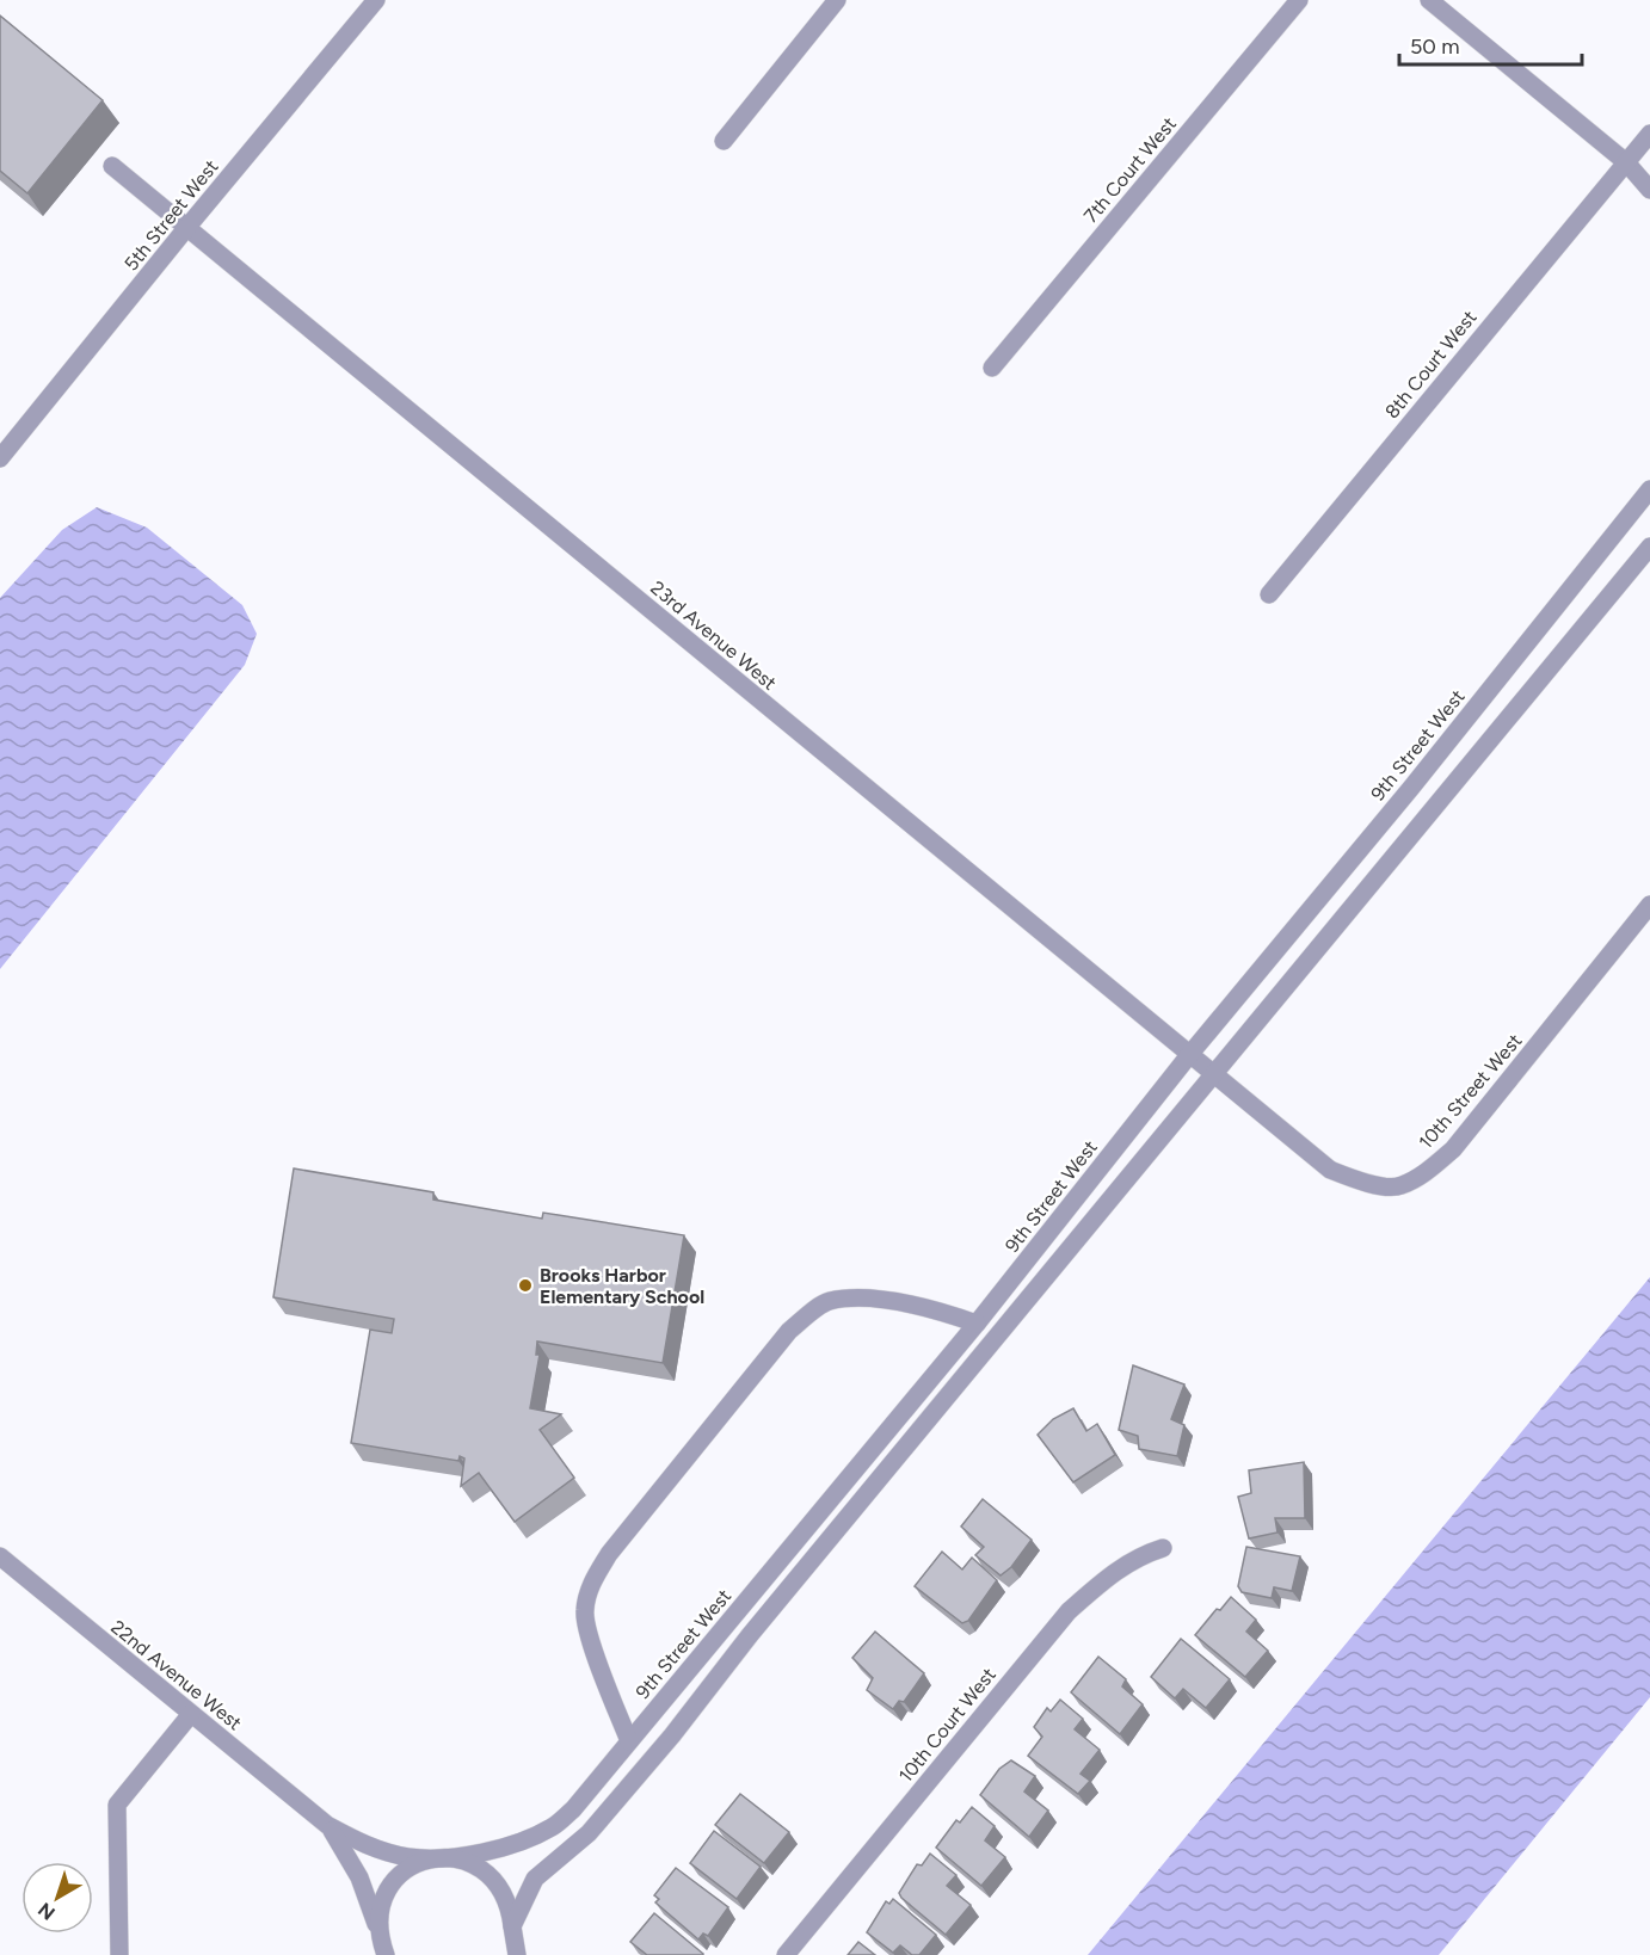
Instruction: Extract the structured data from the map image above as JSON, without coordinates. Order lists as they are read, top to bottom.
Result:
{
  "streets": {
    "street": [
      "7th Court West",
      "5th Street West",
      "8th Court West",
      "23rd Avenue West",
      "9th Street West",
      "10th Street West",
      "22nd Avenue West",
      "10th Court West"
    ]
  },
  "crossings": [
    ["5th Street West", "23rd Avenue West"],
    ["23rd Avenue West", "9th Street West"],
    ["23rd Avenue West", "10th Street West"],
    ["9th Street West", "22nd Avenue West"]
  ],
  "places": ["Brooks Harbor Elementary School"],
  "scale_bar": "50 m",
  "north": "bottom left"
}
